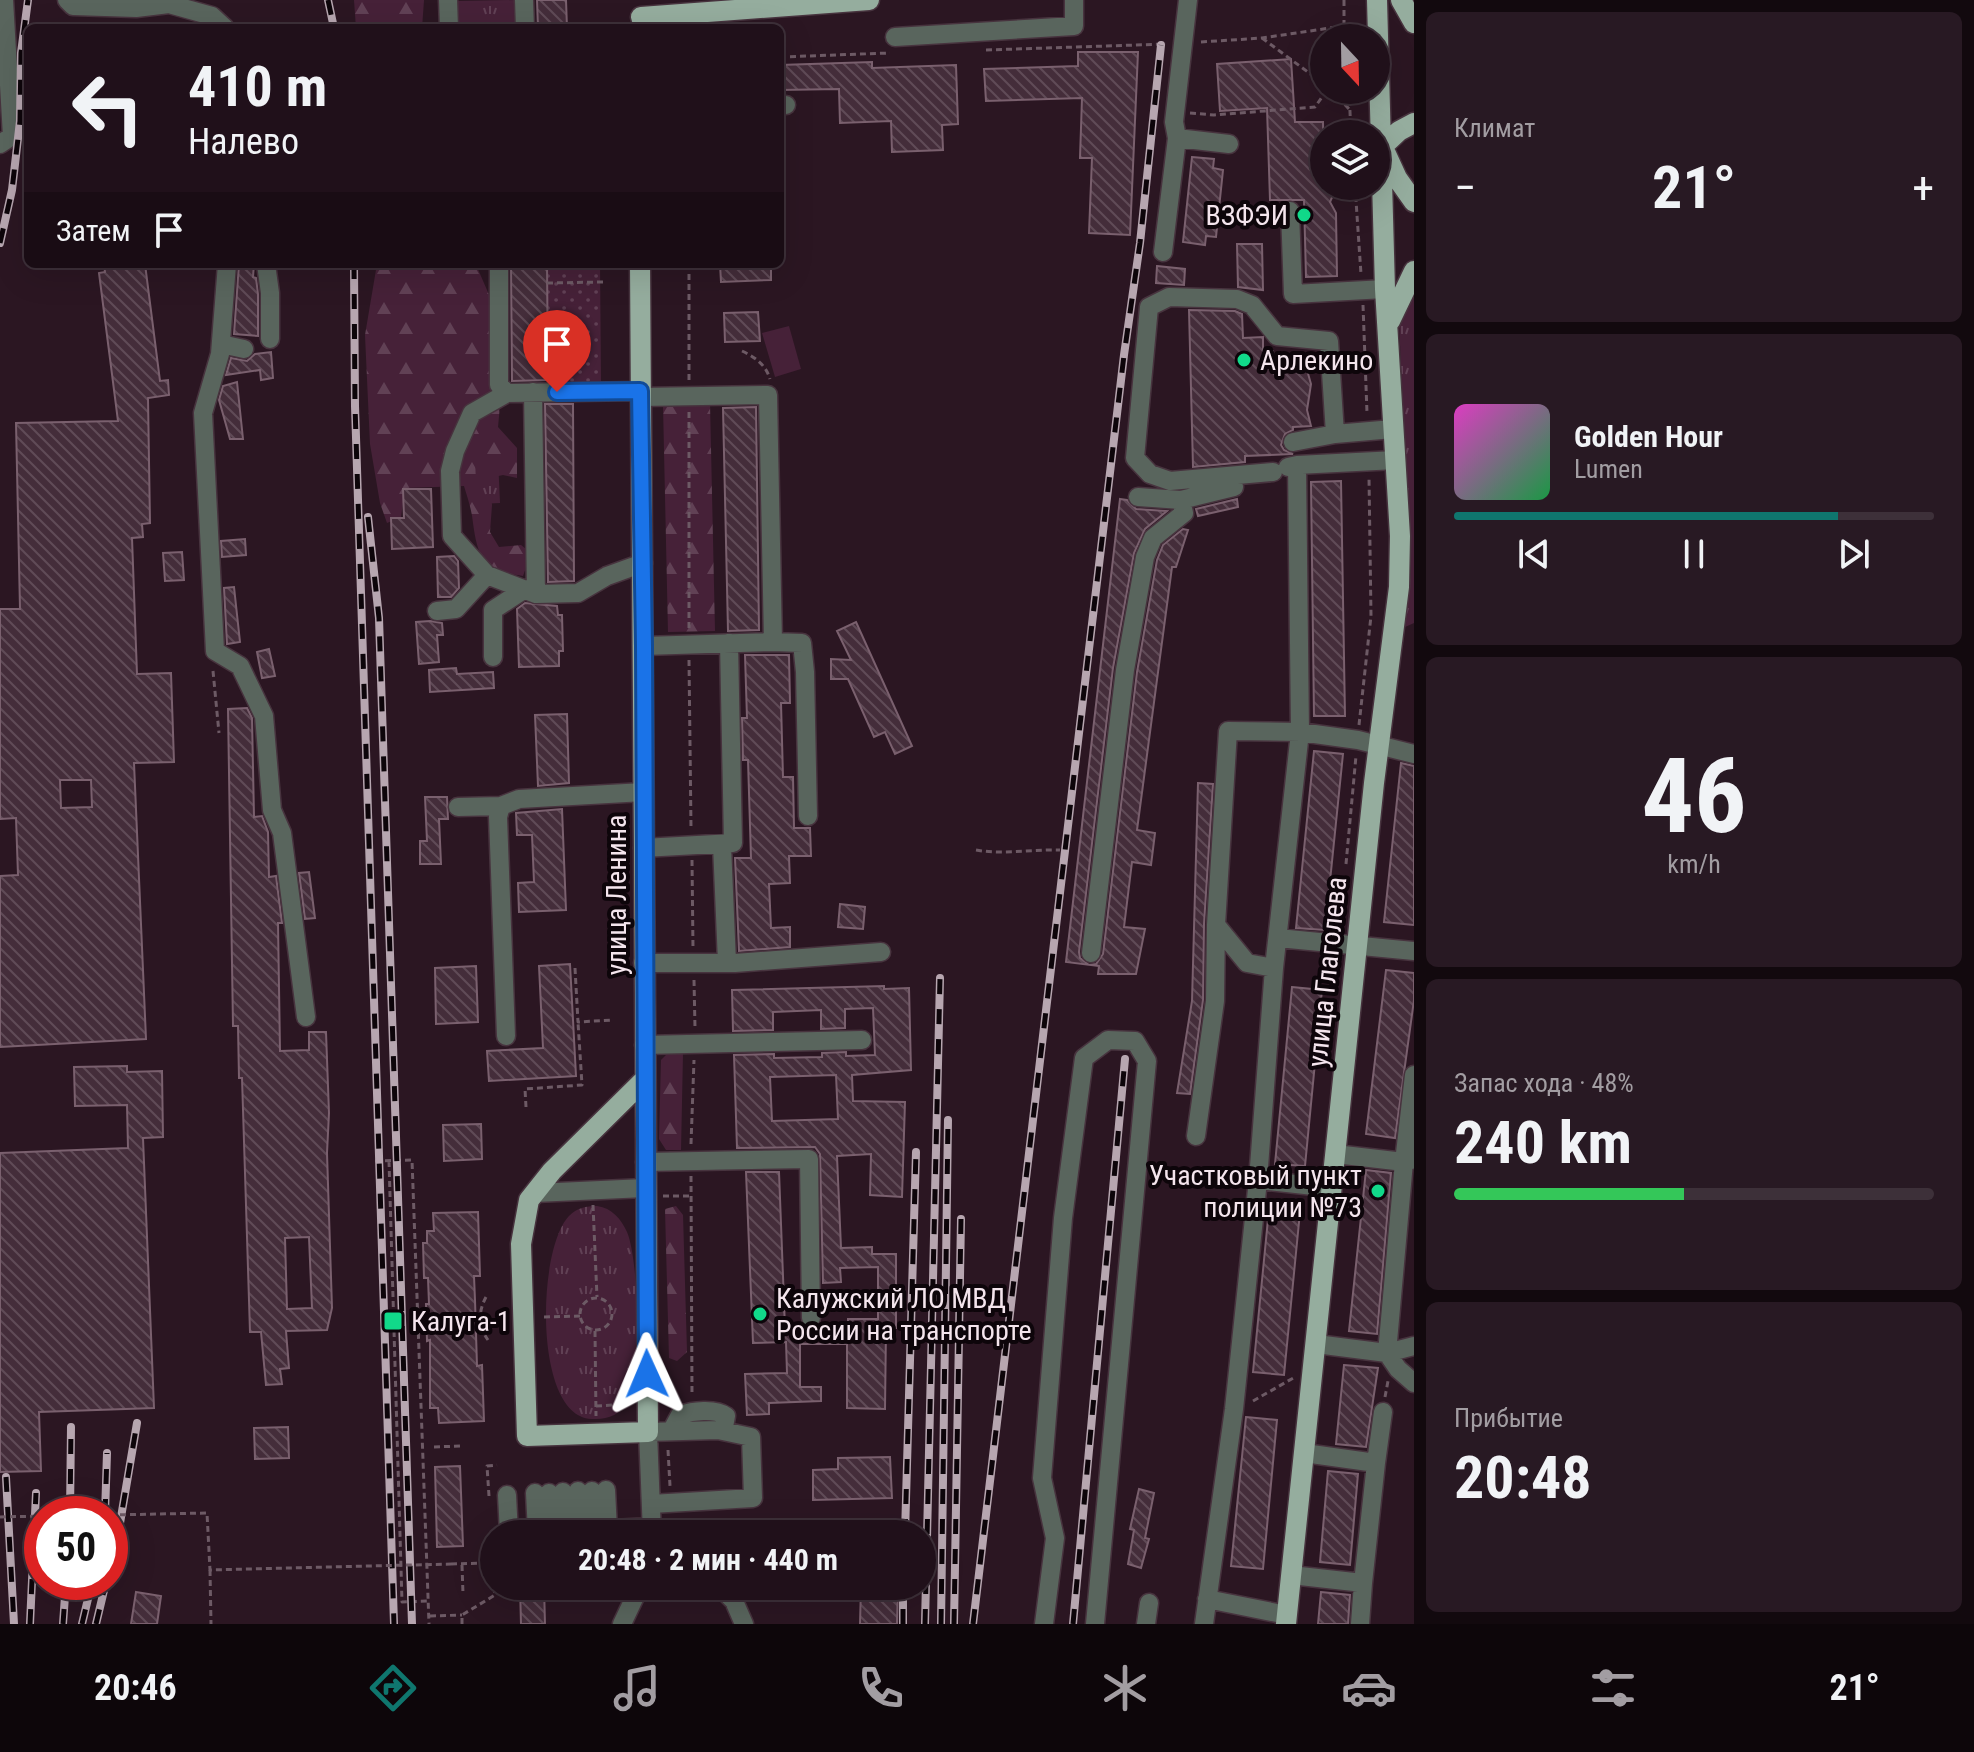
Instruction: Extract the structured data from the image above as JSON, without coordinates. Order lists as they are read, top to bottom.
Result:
{
  "streets": {
    "main road": ["улица Ленина", "улица Глаголева"]
  },
  "places": {
    "other": [
      "ВЗФЭИ",
      "Арлекино",
      "Участковый пункт полиции №73",
      "Калужский ЛО МВД России на транспорте"
    ],
    "transit": ["Калуга-1"]
  },
  "north": "bottom",
  "page": {
    "tile": [
      "Климат",
      ["46", "km/h"],
      ["Запас хода · 48%", "240 km"],
      ["Прибытие", "20:48"]
    ],
    "turn": ["410 m", "Налево"],
    "heat": ["−", "21°", "+"],
    "then": "Затем",
    "song": ["Golden Hour", "Lumen"],
    "limit": "50",
    "trip": "20:48 · 2 мин · 440 m",
    "tabs": ["20:46", "21°"]
  }
}
